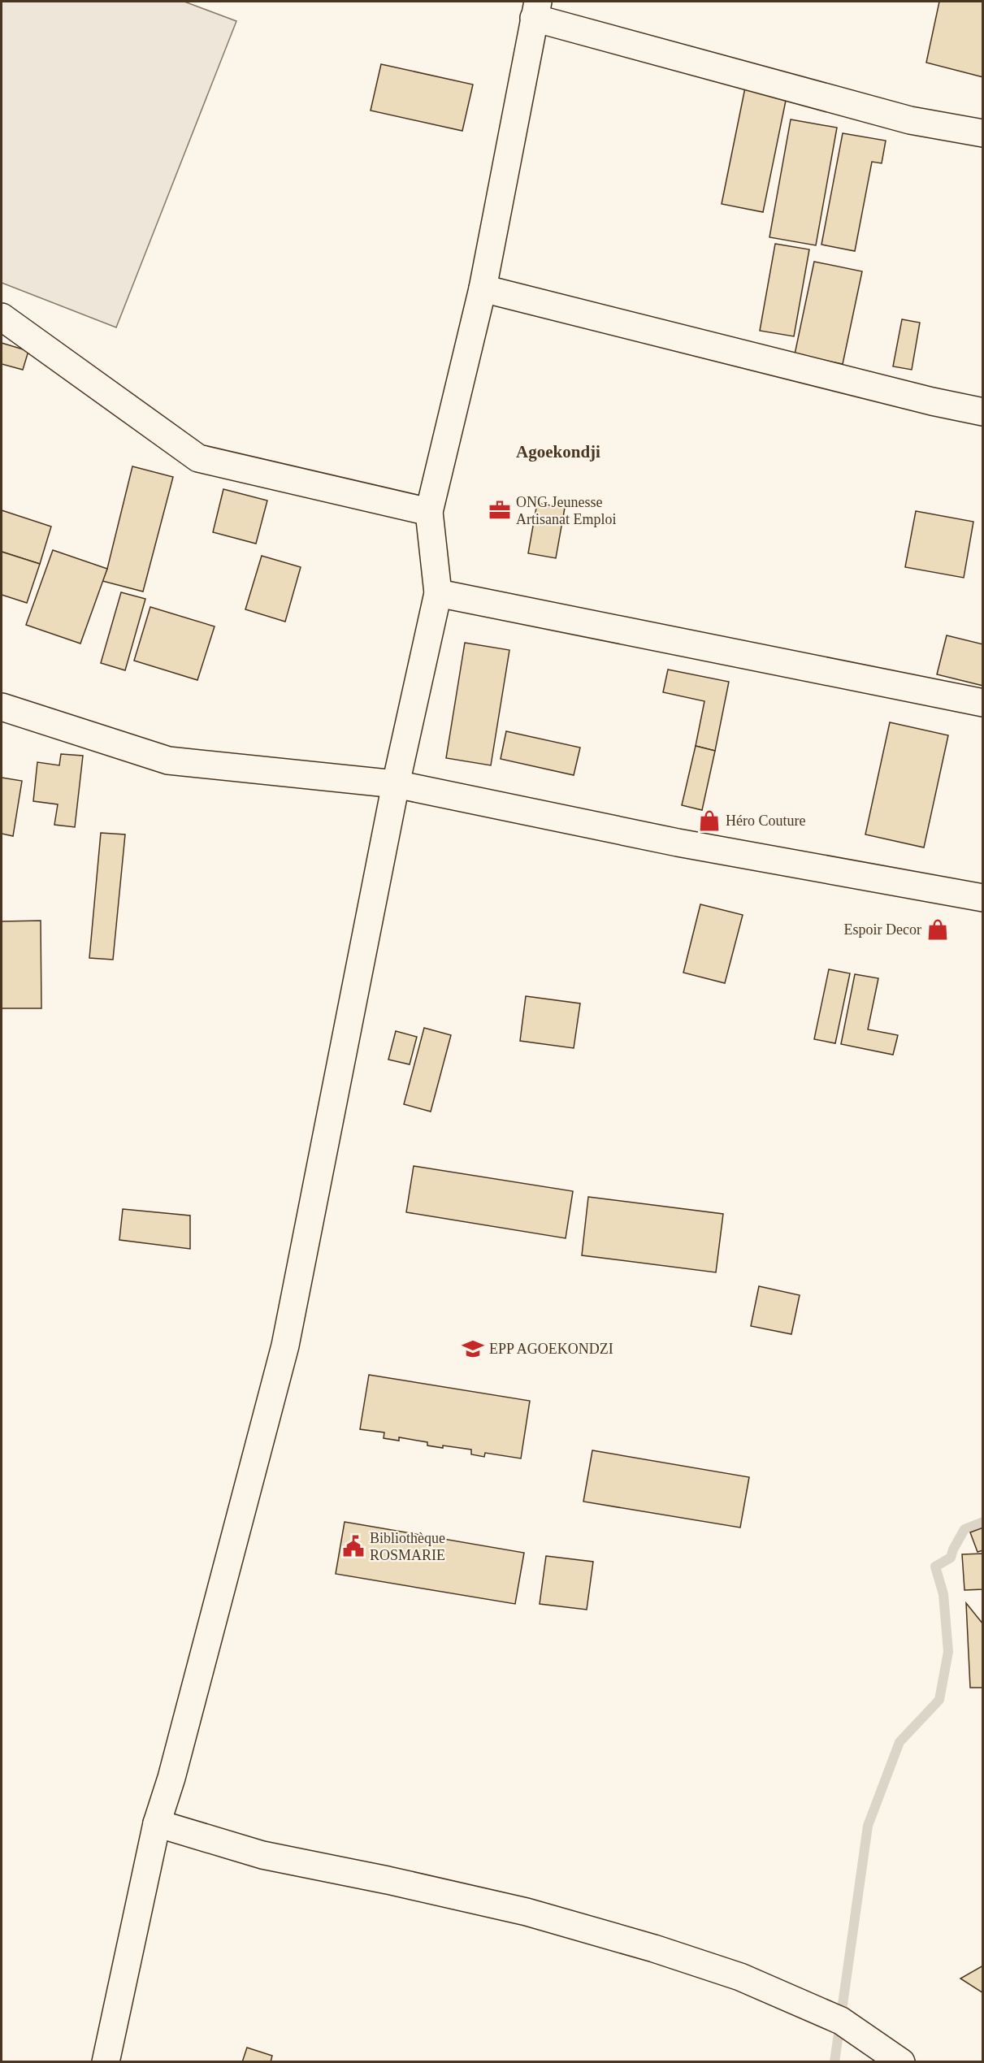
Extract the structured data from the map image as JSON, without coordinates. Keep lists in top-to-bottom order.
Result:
{
  "districts": ["Agoekondji"],
  "places": {
    "office": ["ONG Jeunesse Artisanat Emploi"],
    "shop": ["Héro Couture", "Espoir Decor"],
    "school or university": ["EPP AGOEKONDZI"],
    "public building": ["Bibliothèque ROSMARIE"]
  }
}
